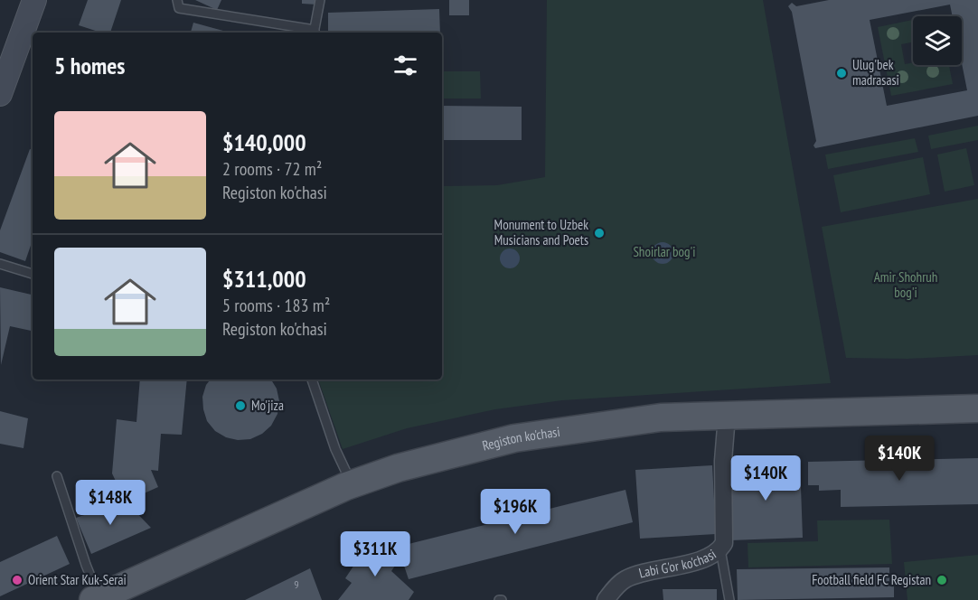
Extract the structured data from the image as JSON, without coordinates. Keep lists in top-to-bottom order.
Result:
{
  "streets": {
    "main road": ["Registon ko'chasi"],
    "street": ["Labi G'or ko'chasi"]
  },
  "crossings": [
    ["Registon ko'chasi", "Labi G'or ko'chasi"]
  ],
  "parks": ["Shoirlar bog'i", "Amir Shohruh bog'i"],
  "places": [
    "Ulug'bek mаdrаsasi",
    "Monument to Uzbek Musicians and Poets",
    "Mo'jiza",
    "Orient Star Kuk-Serai",
    "Football field FC Registan"
  ],
  "house_numbers": ["9"],
  "page": {
    "heading": "5 homes",
    "list": [
      {
        "name": "$140,000",
        "note": "2 rooms · 72 m² · Registon ko'chasi"
      },
      {
        "name": "$311,000",
        "note": "5 rooms · 183 m² · Registon ko'chasi"
      }
    ],
    "price": [
      "$140K",
      "$140K",
      "$148K",
      "$196K",
      "$311K"
    ]
  }
}
